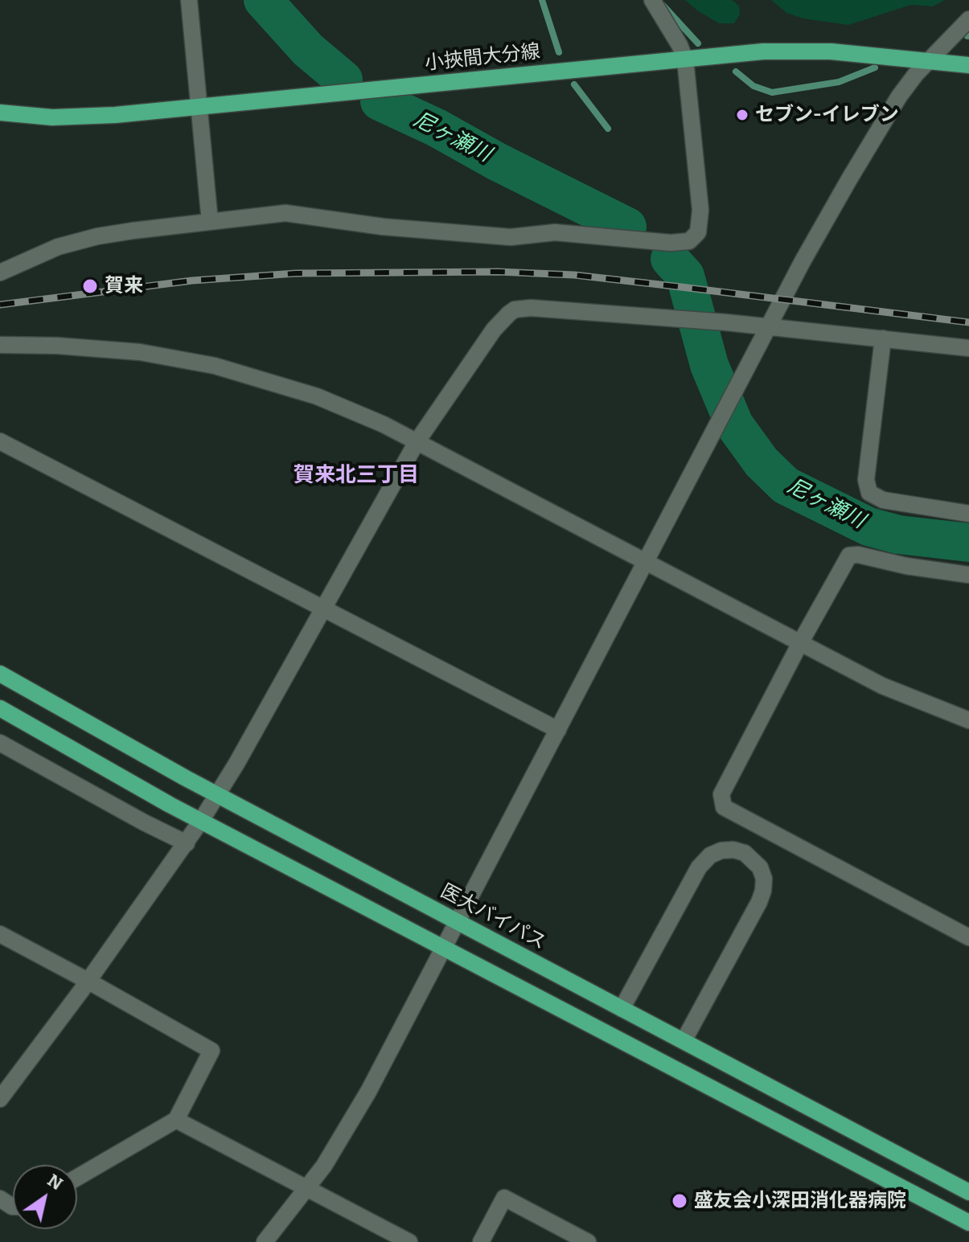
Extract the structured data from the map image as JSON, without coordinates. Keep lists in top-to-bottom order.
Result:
{
  "streets": {
    "main road": ["小挾間大分線", "医大バイパス"]
  },
  "districts": ["賀来北三丁目"],
  "water": ["尼ヶ瀬川"],
  "places": ["セブン-イレブン", "賀来", "盛友会小深田消化器病院"],
  "north": "top right"
}
